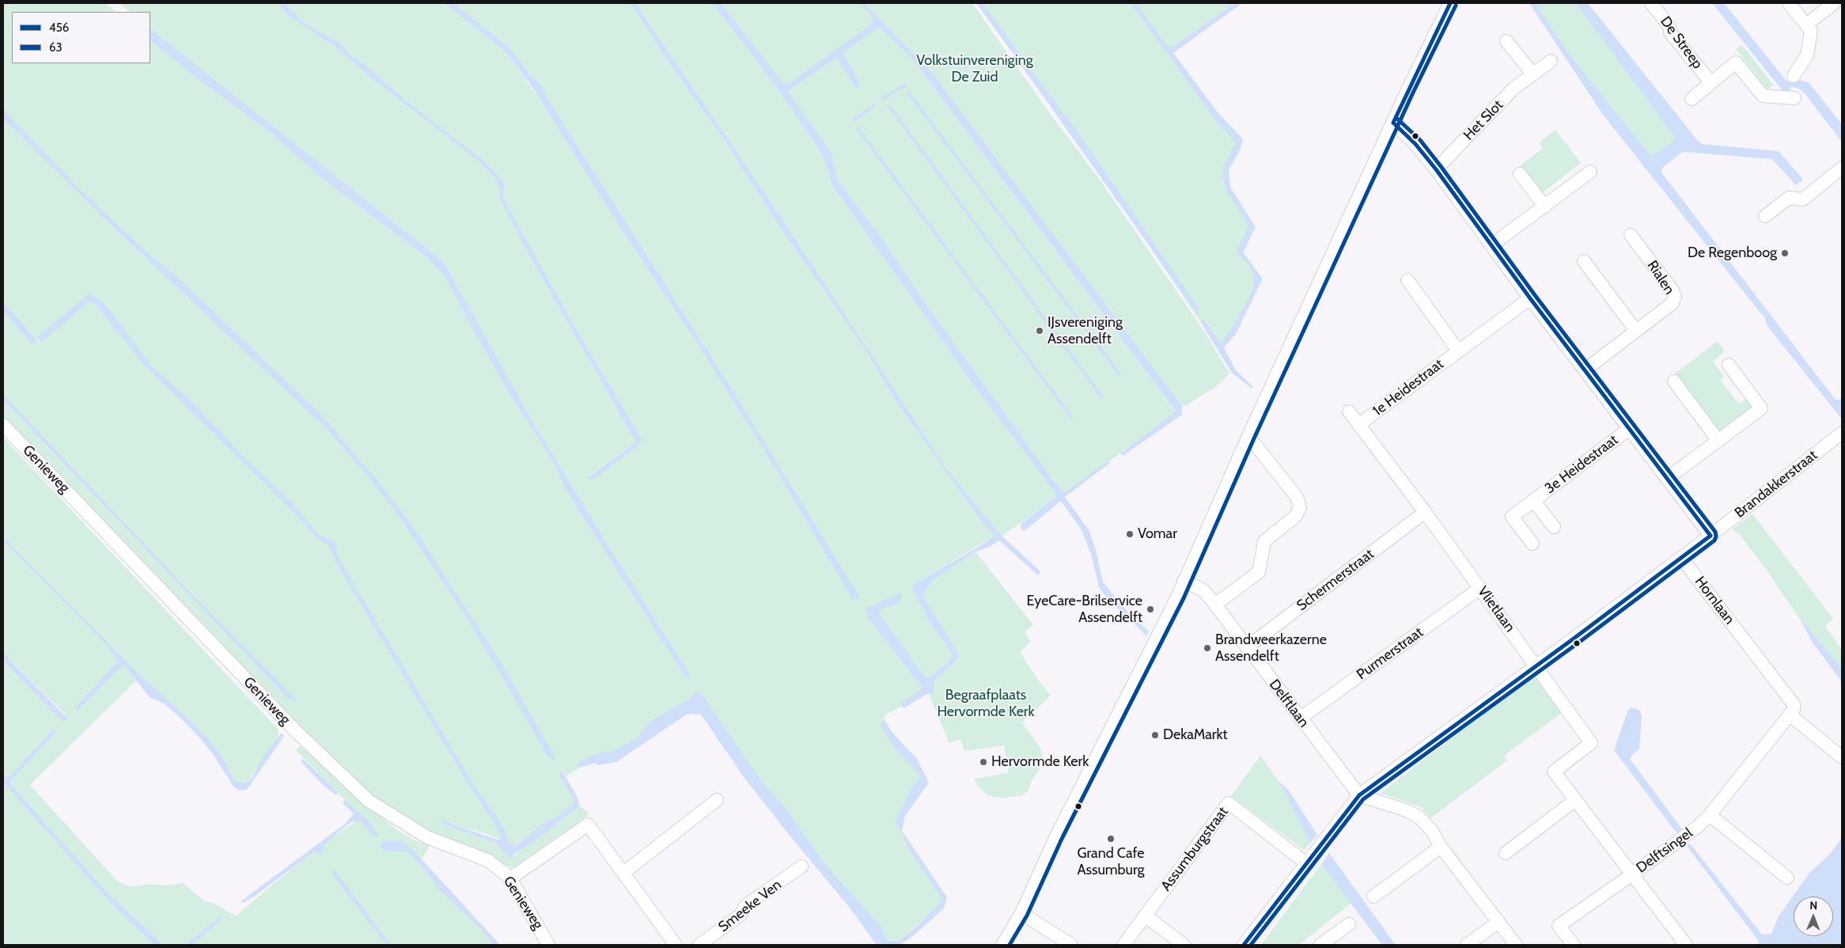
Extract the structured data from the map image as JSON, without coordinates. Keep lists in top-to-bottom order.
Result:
{
  "streets": {
    "street": [
      "De Streep",
      "Het Slot",
      "Rialen",
      "1e Heidestraat",
      "3e Heidestraat",
      "Genieweg",
      "Brandakkerstraat",
      "Schermerstraat",
      "Hornlaan",
      "Vlietlaan",
      "Purmerstraat",
      "Delftlaan",
      "Assumburgstraat",
      "Delftsingel",
      "Smeeke Ven"
    ]
  },
  "crossings": [
    ["1e Heidestraat", "Vlietlaan"],
    ["Schermerstraat", "Vlietlaan"],
    ["Schermerstraat", "Delftlaan"],
    ["Hornlaan", "Delftsingel"],
    ["Vlietlaan", "Purmerstraat"],
    ["Vlietlaan", "Delftsingel"],
    ["Purmerstraat", "Delftlaan"]
  ],
  "parks": ["Volkstuinvereniging De Zuid", "Begraafplaats Hervormde Kerk"],
  "places": [
    "De Regenboog",
    "IJsvereniging Assendelft",
    "Vomar",
    "EyeCare-Brilservice Assendelft",
    "Brandweerkazerne Assendelft",
    "DekaMarkt",
    "Hervormde Kerk",
    "Grand Cafe Assumburg"
  ],
  "lines": ["transit line 456", "transit line 63"],
  "legend": ["456", "63"],
  "north": "top"
}
